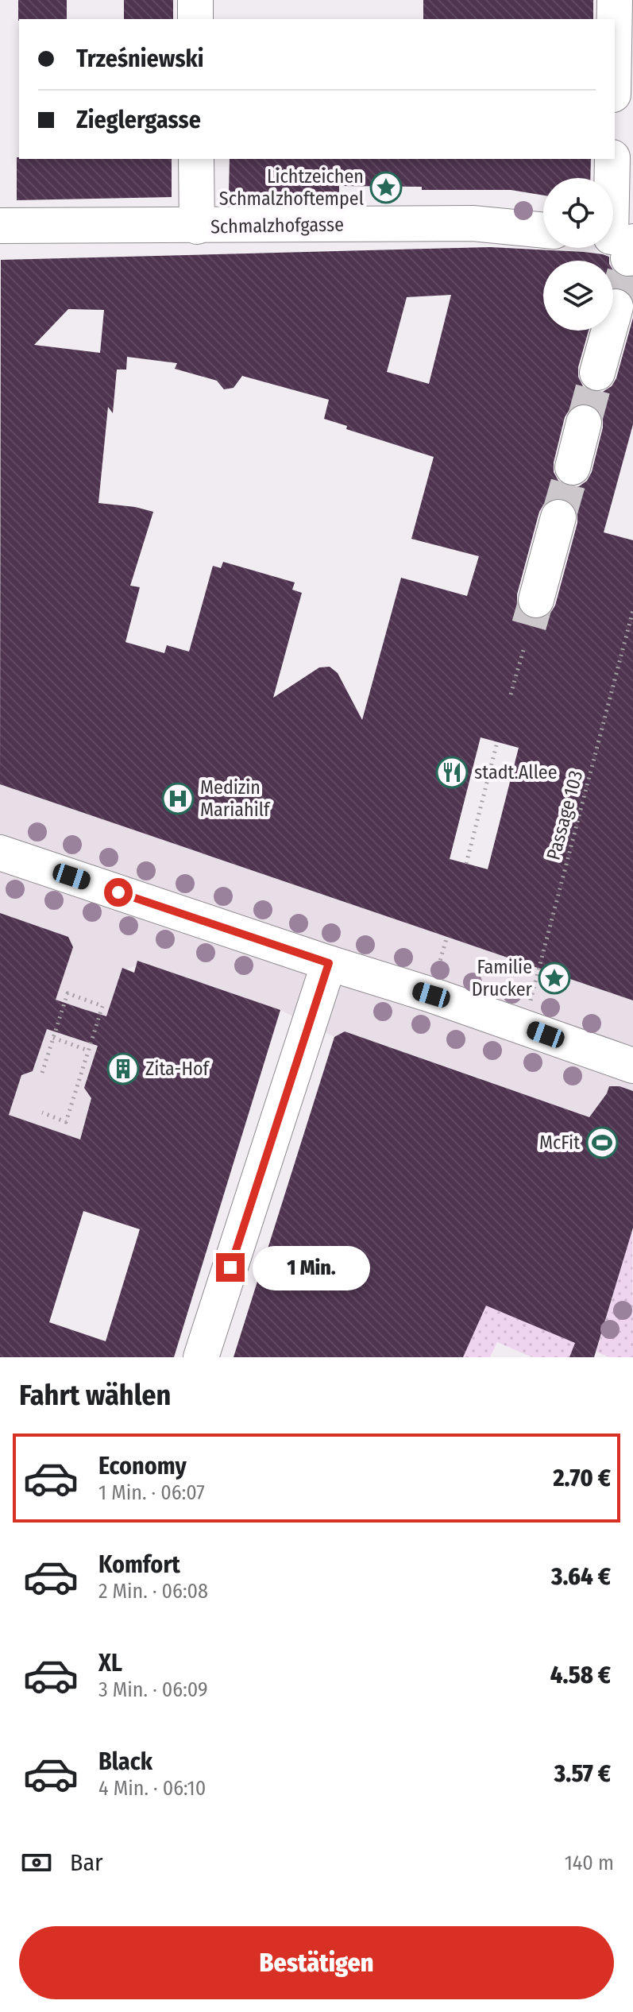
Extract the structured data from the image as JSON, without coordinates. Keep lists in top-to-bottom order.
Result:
{
  "streets": {
    "street": ["Schmalzhofgasse"],
    "path": ["Passage 103"]
  },
  "places": {
    "place": ["Lichtzeichen Schmalzhoftempel", "Familie Drucker"],
    "restaurant": ["stadt.Allee"],
    "hospital": ["Medizin Mariahilf"],
    "building": ["Zita-Hof"],
    "sports": ["McFit"]
  },
  "page": {
    "banner": ["Trześniewski", "Zieglergasse"],
    "bubble": "1 Min.",
    "heading": "Fahrt wählen",
    "list": [
      {
        "name": "Economy",
        "note": "1 Min. · 06:07",
        "value": "2.70 €"
      },
      {
        "name": "Komfort",
        "note": "2 Min. · 06:08",
        "value": "3.64 €"
      },
      {
        "name": "XL",
        "note": "3 Min. · 06:09",
        "value": "4.58 €"
      },
      {
        "name": "Black",
        "note": "4 Min. · 06:10",
        "value": "3.57 €"
      }
    ],
    "pay": ["Bar", "140 m"],
    "buttons": "Bestätigen"
  }
}
